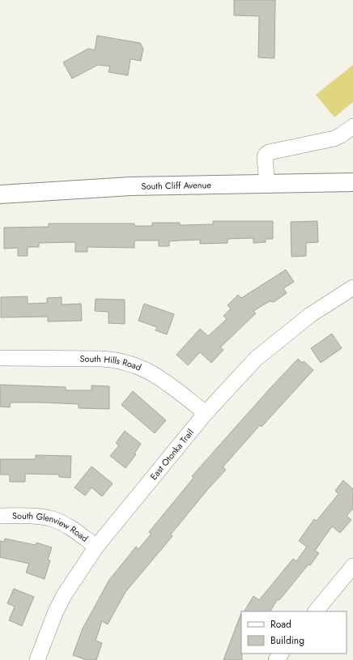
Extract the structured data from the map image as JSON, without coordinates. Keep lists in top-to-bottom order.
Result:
{
  "streets": {
    "main road": ["South Cliff Avenue"],
    "street": ["South Hills Road", "East Otonka Trail", "South Glenview Road"]
  },
  "crossings": [
    ["South Hills Road", "East Otonka Trail"],
    ["East Otonka Trail", "South Glenview Road"]
  ],
  "legend": ["Road", "Building"]
}
